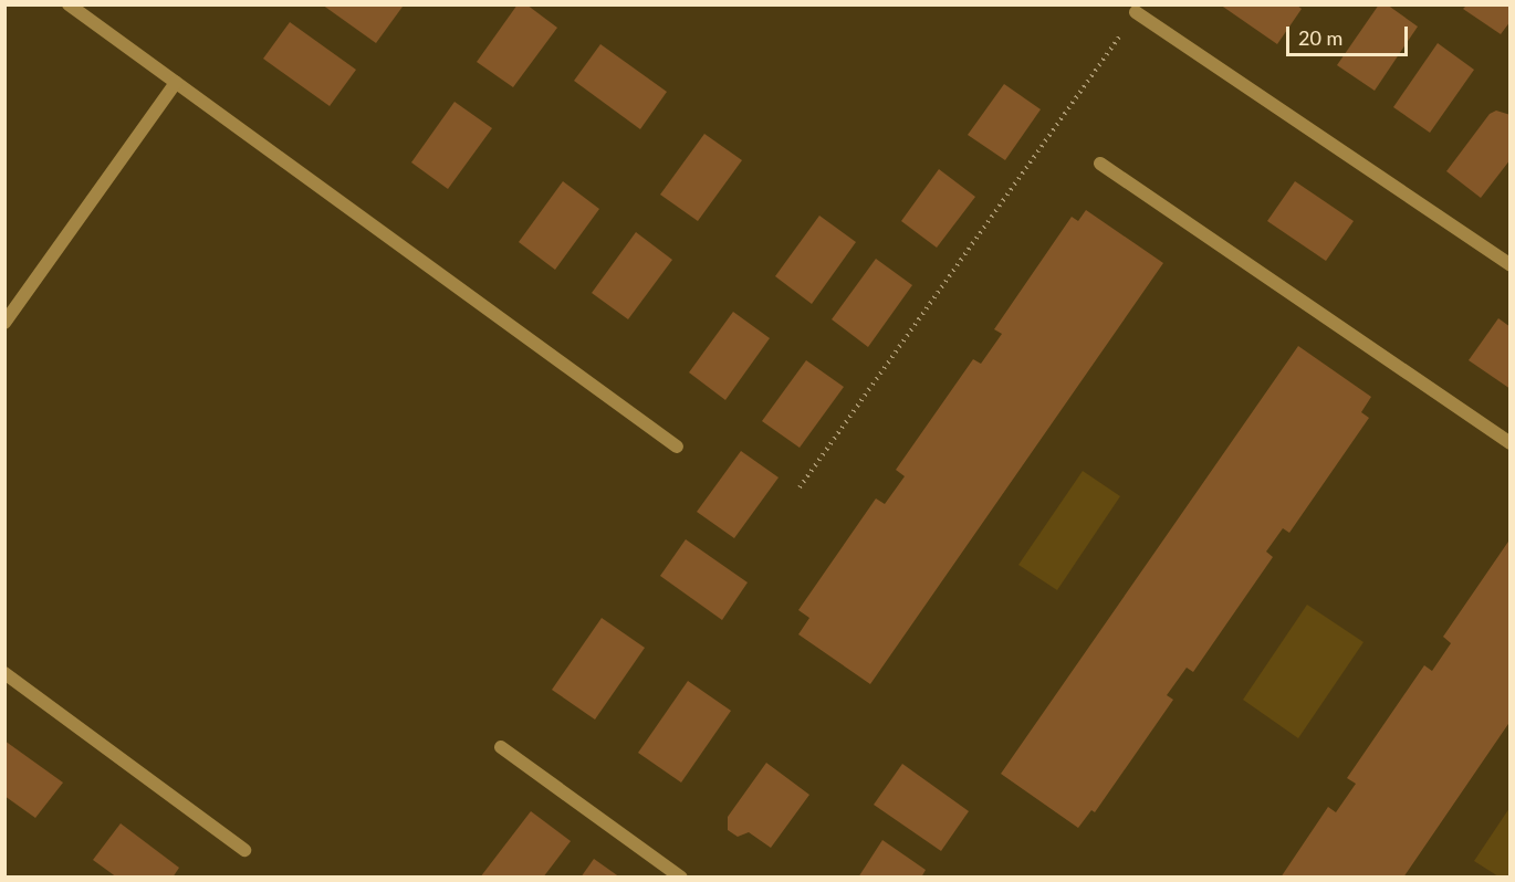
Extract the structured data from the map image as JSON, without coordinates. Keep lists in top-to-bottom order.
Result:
{
  "scale_bar": "20 m"
}
